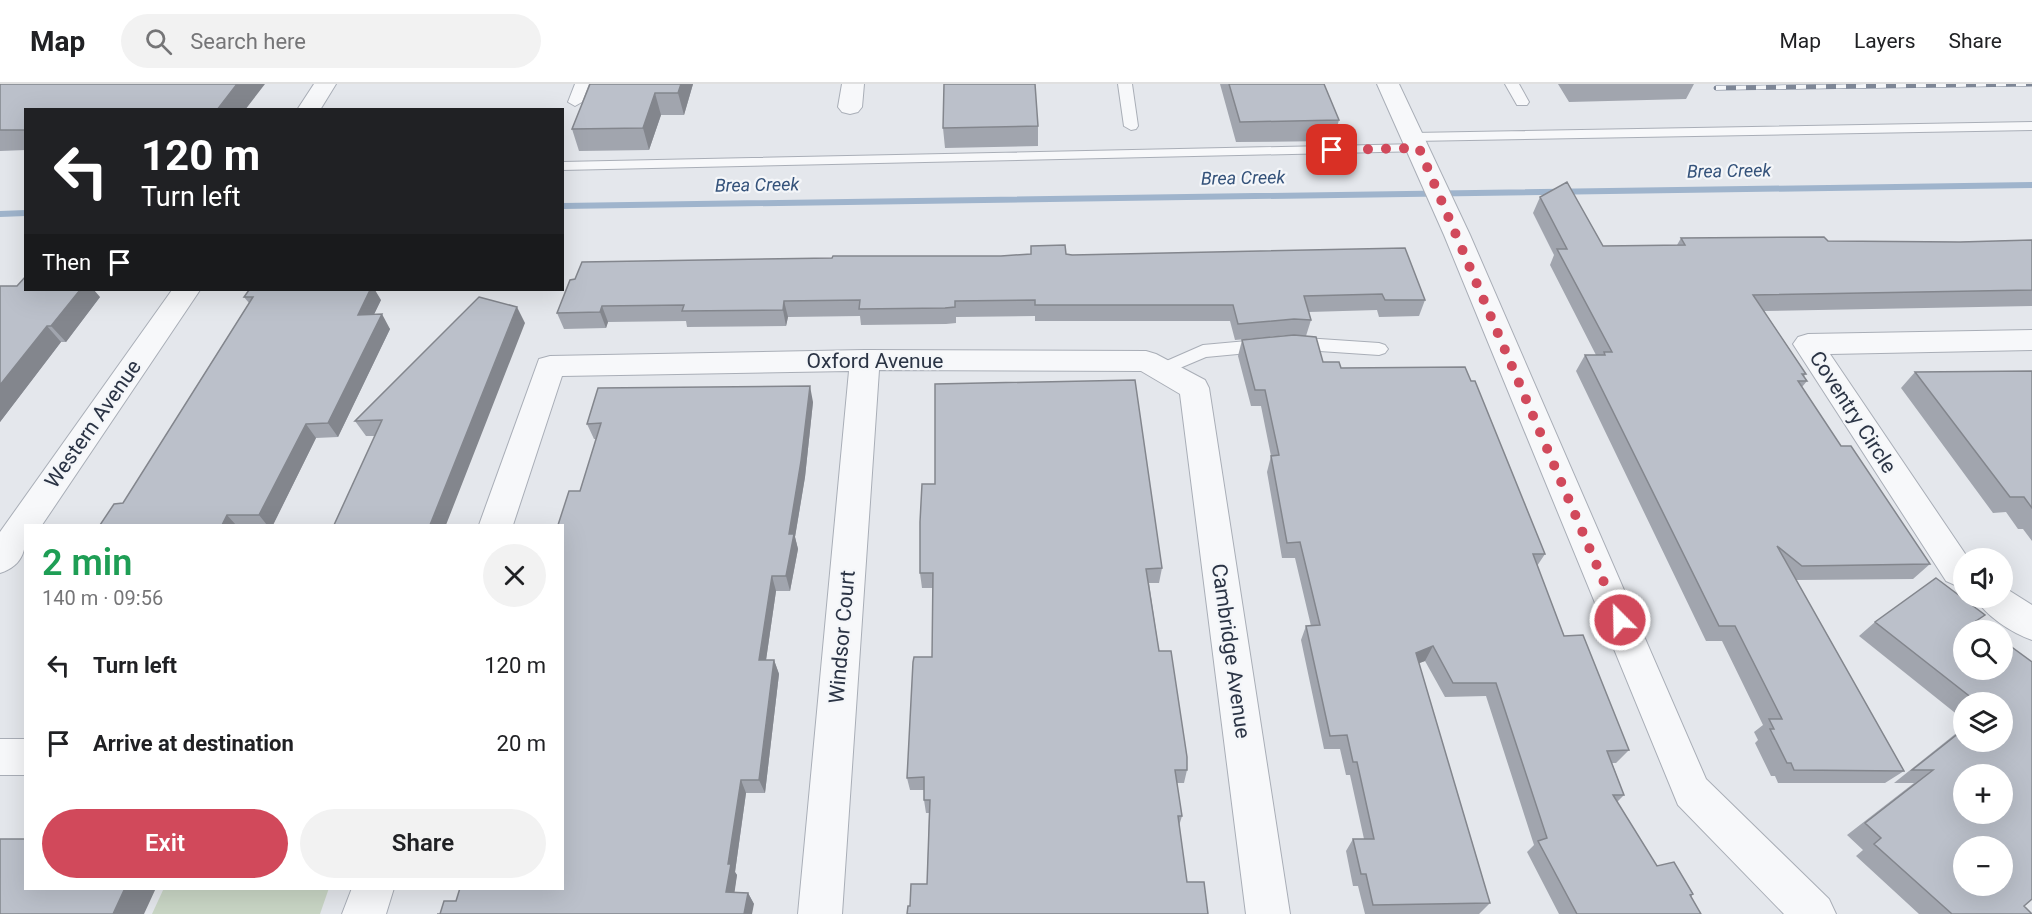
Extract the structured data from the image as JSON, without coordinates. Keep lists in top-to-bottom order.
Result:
{
  "streets": {
    "street": [
      "Oxford Avenue",
      "Coventry Circle",
      "Western Avenue",
      "Windsor Court",
      "Cambridge Avenue"
    ]
  },
  "crossings": [
    ["Oxford Avenue", "Windsor Court"],
    ["Oxford Avenue", "Cambridge Avenue"]
  ],
  "water": ["Brea Creek"],
  "page": {
    "header": "Map",
    "search": "Search here",
    "nav": ["Map", "Layers", "Share"],
    "turn": ["120 m", "Turn left"],
    "then": "Then",
    "heading": ["2 min", "140 m · 09:56"],
    "map_buttons": ["+", "−"],
    "list": [
      {
        "name": "Turn left",
        "value": "120 m"
      },
      {
        "name": "Arrive at destination",
        "value": "20 m"
      }
    ],
    "buttons": ["Exit", "Share"]
  }
}
